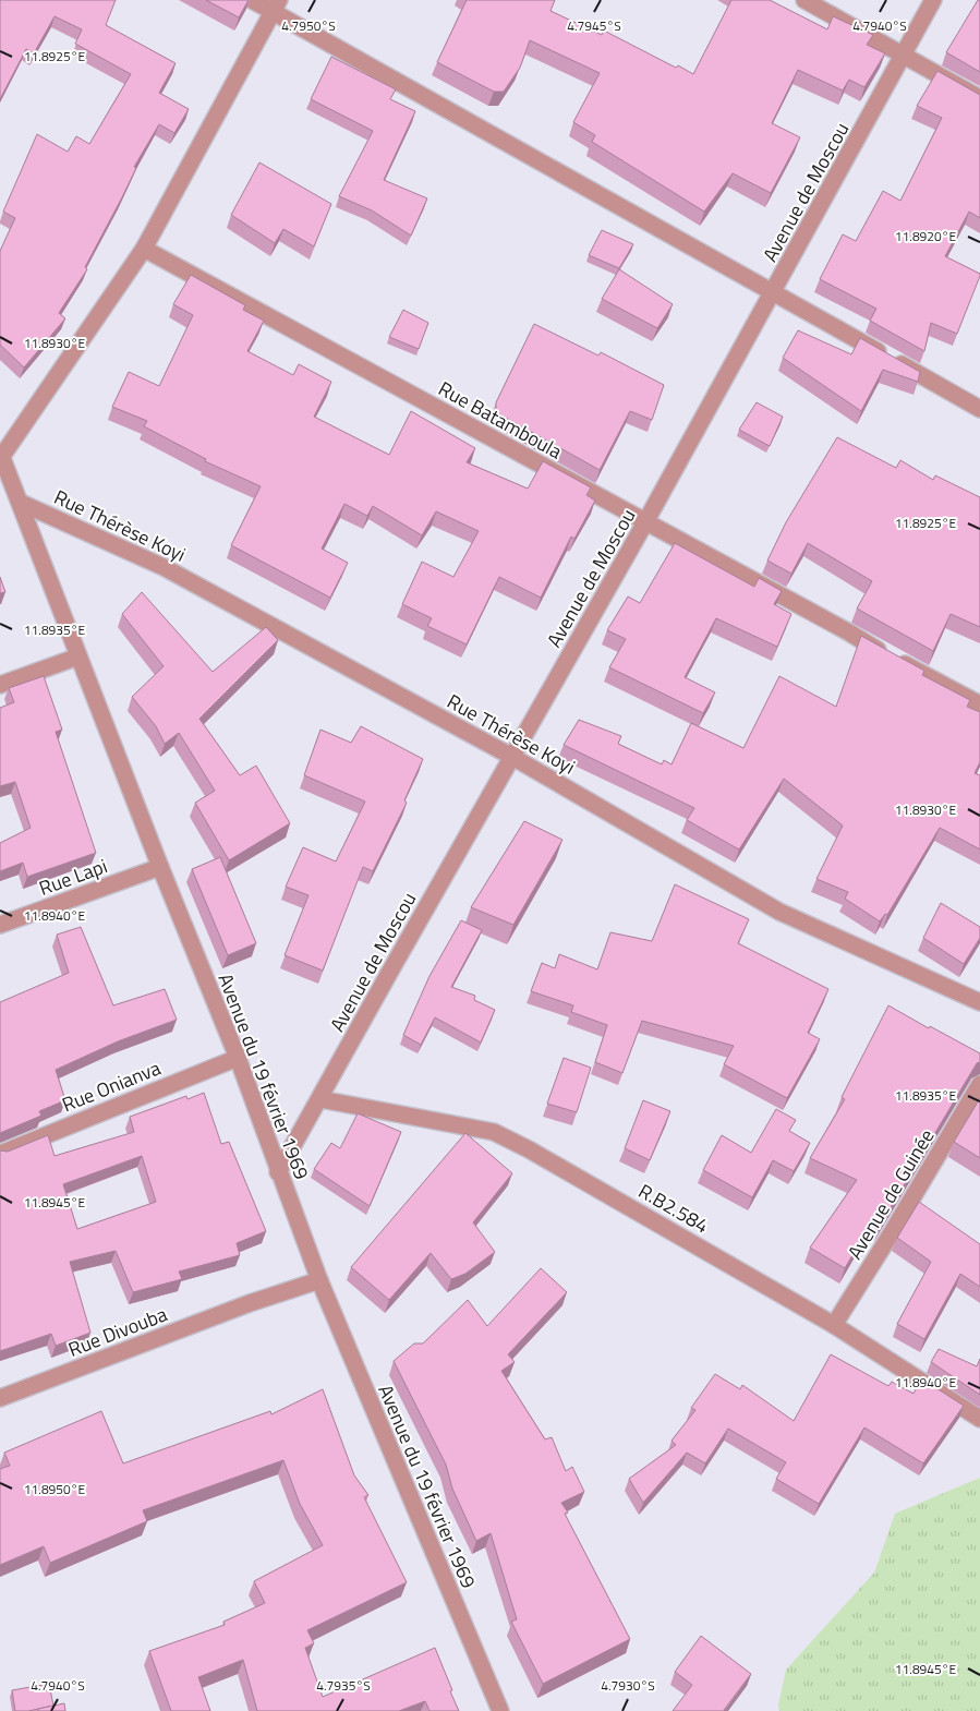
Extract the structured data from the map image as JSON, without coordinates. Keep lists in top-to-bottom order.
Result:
{
  "streets": {
    "street": [
      "Avenue de Moscou",
      "Rue Batamboula",
      "Rue Thérèse Koyi",
      "Rue Lapi",
      "Avenue du 19 février 1969",
      "Rue Onianva",
      "Avenue de Guinée",
      "R.B2.584",
      "Rue Divouba"
    ]
  },
  "crossings": [
    ["Avenue de Moscou", "Rue Batamboula"],
    ["Avenue de Moscou", "Rue Thérèse Koyi"],
    ["Avenue de Moscou", "Avenue du 19 février 1969"],
    ["Avenue de Moscou", "R.B2.584"],
    ["Rue Thérèse Koyi", "Avenue du 19 février 1969"],
    ["Rue Lapi", "Avenue du 19 février 1969"],
    ["Avenue du 19 février 1969", "Rue Onianva"],
    ["Avenue du 19 février 1969", "Rue Divouba"],
    ["Avenue de Guinée", "R.B2.584"]
  ],
  "coordinates": [
    "4.7945°S",
    "4.7950°S",
    "4.7940°S",
    "11.8925°E",
    "11.8920°E",
    "11.8930°E",
    "11.8935°E",
    "11.8940°E",
    "11.8945°E",
    "11.8950°E",
    "4.7935°S",
    "4.7930°S"
  ]
}
